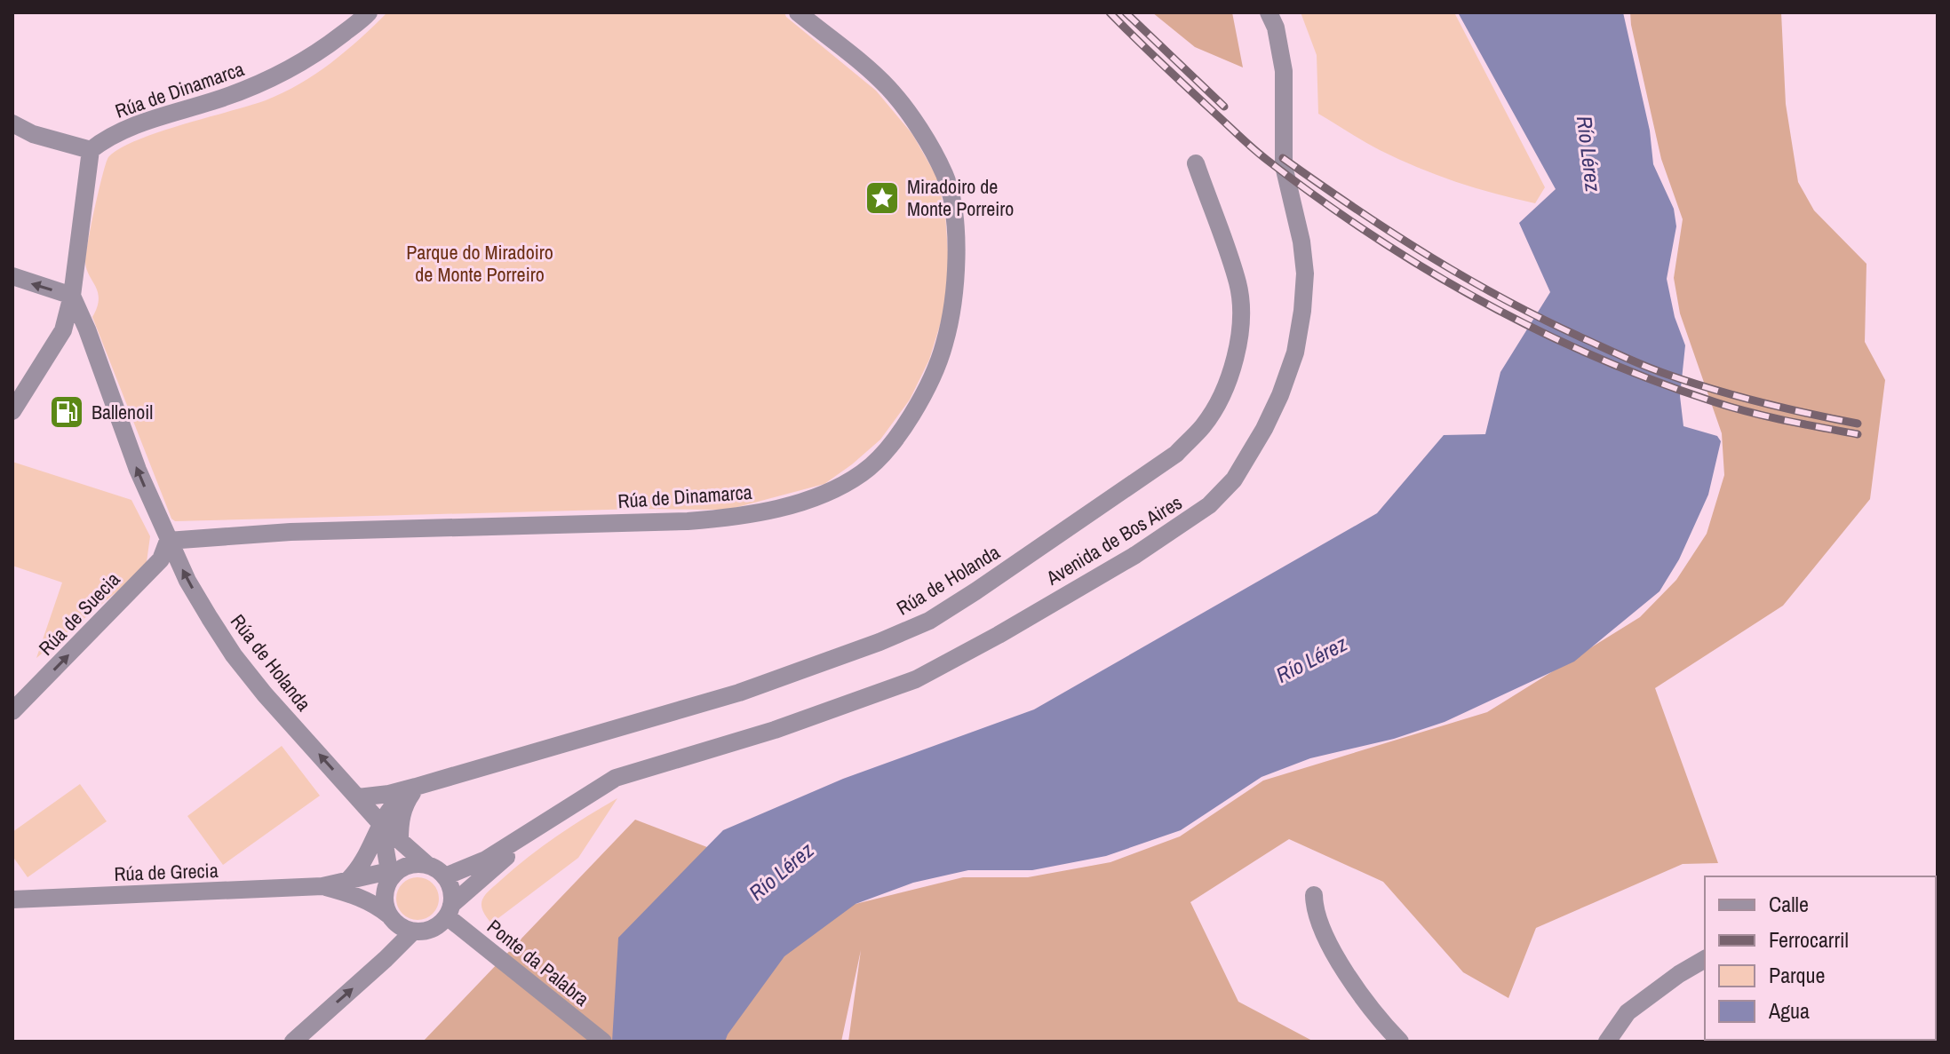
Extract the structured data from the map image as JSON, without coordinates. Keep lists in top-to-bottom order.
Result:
{
  "streets": {
    "street": [
      "Rúa de Dinamarca",
      "Avenida de Bos Aires",
      "Rúa de Holanda",
      "Rúa de Suecia",
      "Rúa de Grecia",
      "Ponte da Palabra"
    ]
  },
  "crossings": [
    ["Rúa de Dinamarca", "Rúa de Holanda"],
    ["Rúa de Dinamarca", "Rúa de Suecia"],
    ["Avenida de Bos Aires", "Rúa de Holanda"],
    ["Avenida de Bos Aires", "Rúa de Grecia"],
    ["Avenida de Bos Aires", "Ponte da Palabra"],
    ["Rúa de Holanda", "Rúa de Suecia"],
    ["Rúa de Holanda", "Rúa de Grecia"],
    ["Rúa de Holanda", "Ponte da Palabra"],
    ["Rúa de Grecia", "Ponte da Palabra"]
  ],
  "one_way": ["Rúa de Suecia"],
  "water": ["Río Lérez"],
  "parks": ["Parque do Miradoiro de Monte Porreiro"],
  "places": {
    "place": ["Miradoiro de Monte Porreiro"],
    "fuel station": ["Ballenoil"]
  },
  "legend": [
    "Calle",
    "Ferrocarril",
    "Parque",
    "Agua"
  ]
}
